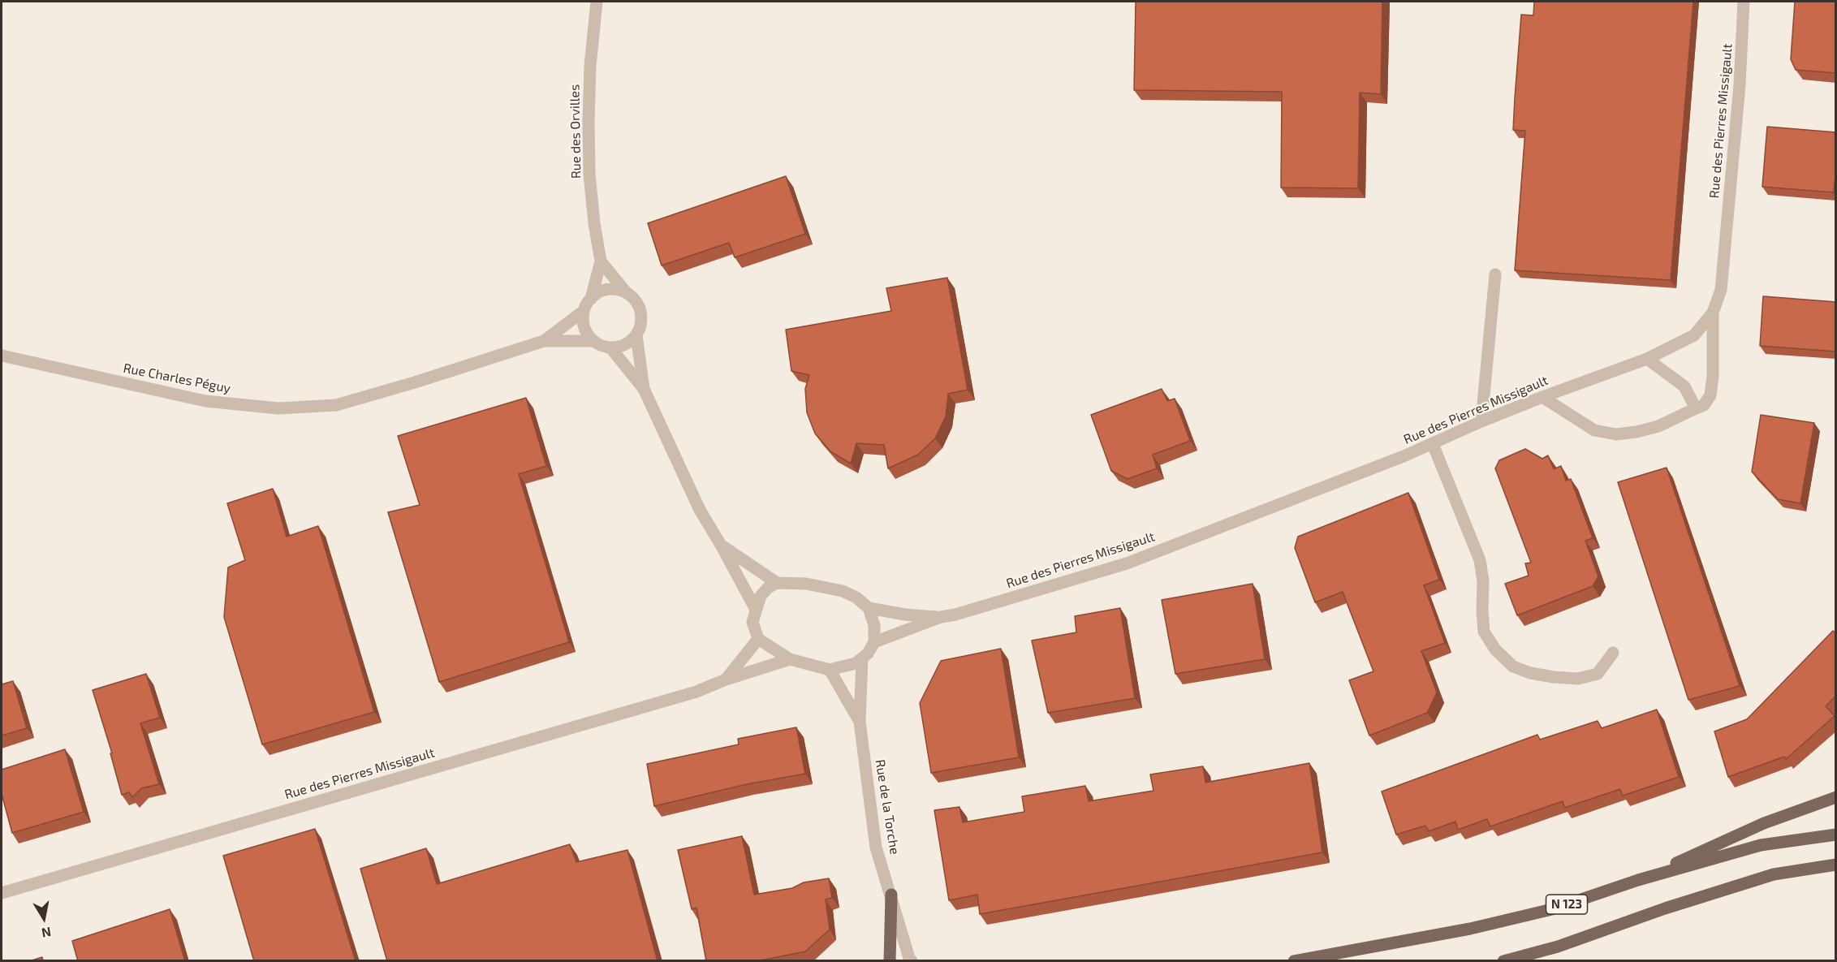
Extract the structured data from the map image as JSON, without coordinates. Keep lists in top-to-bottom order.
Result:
{
  "streets": {
    "main road": ["N 123"],
    "street": [
      "Rue des Pierres Missigault",
      "Rue des Orvilles",
      "Rue Charles Péguy",
      "Rue de la Torche"
    ]
  },
  "crossings": [
    ["Rue des Orvilles", "Rue Charles Péguy"]
  ],
  "north": "bottom"
}
